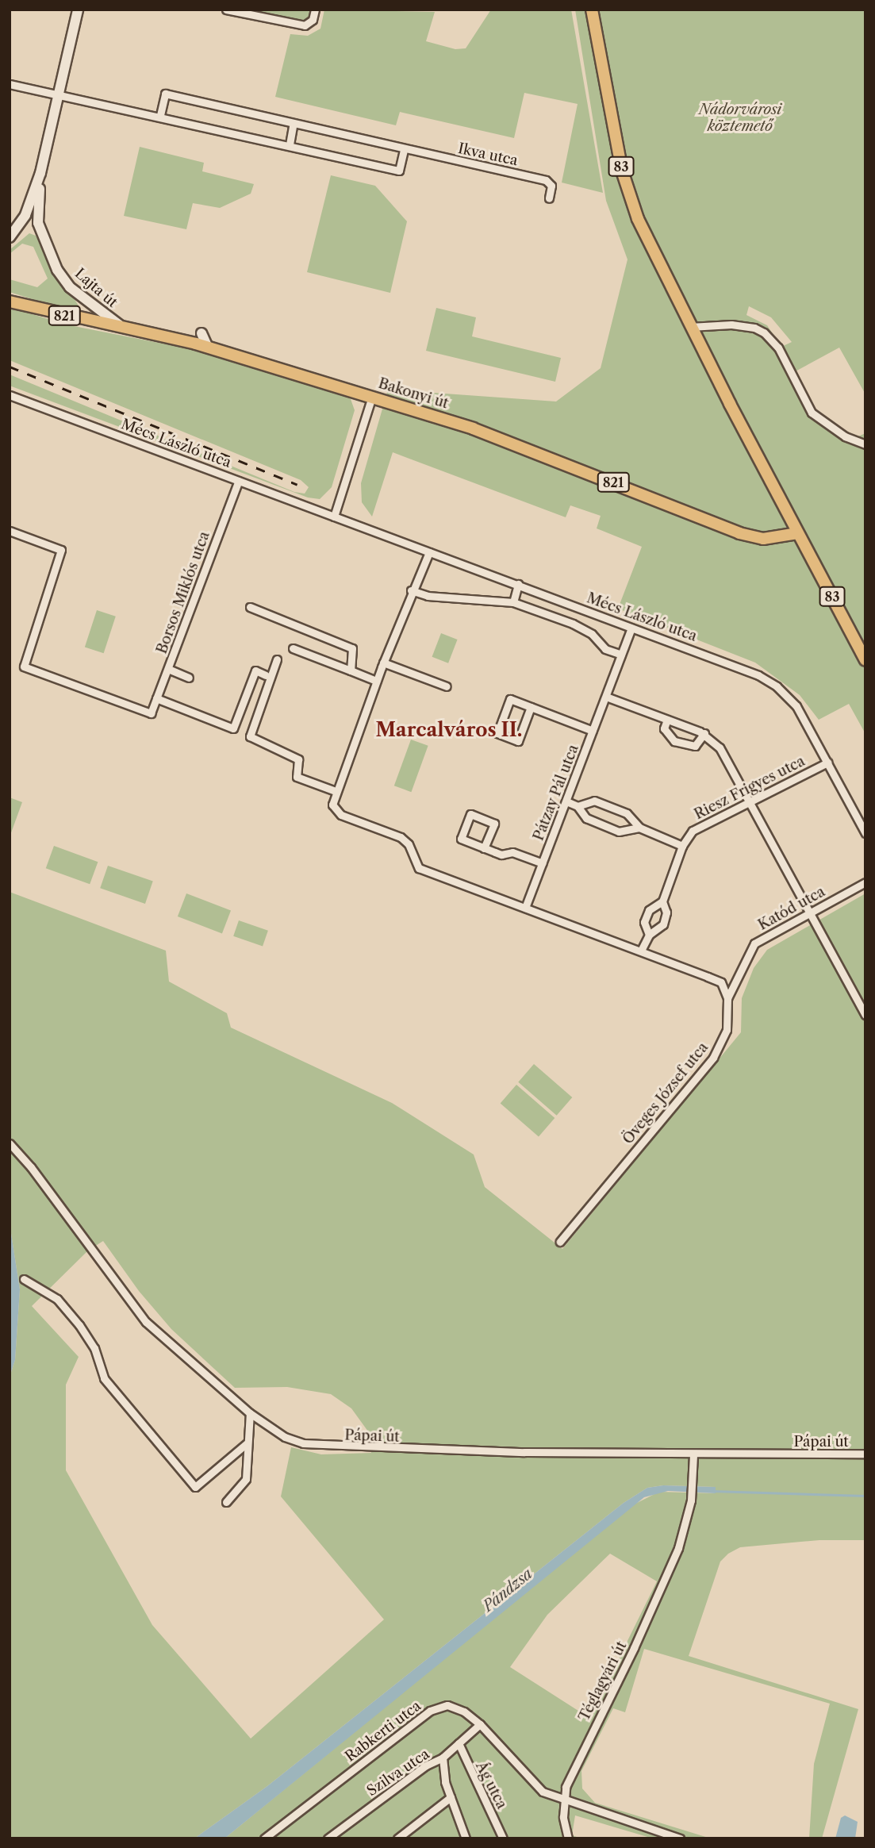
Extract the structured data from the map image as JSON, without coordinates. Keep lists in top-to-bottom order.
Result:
{
  "streets": {
    "main road": ["83", "821", "Bakonyi út"],
    "street": [
      "Ikva utca",
      "Lajta út",
      "Mécs László utca",
      "Borsos Miklós utca",
      "Riesz Frigyes utca",
      "Pátzay Pál utca",
      "Katód utca",
      "Öveges József utca",
      "Pápai út",
      "Téglagyári út",
      "Rabkerti utca",
      "Szilva utca",
      "Ág utca"
    ]
  },
  "crossings": [
    ["83", "Bakonyi út"],
    ["Lajta út", "Bakonyi út"],
    ["Mécs László utca", "Borsos Miklós utca"],
    ["Mécs László utca", "Riesz Frigyes utca"],
    ["Mécs László utca", "Pátzay Pál utca"],
    ["Katód utca", "Öveges József utca"],
    ["Pápai út", "Téglagyári út"],
    ["Téglagyári út", "Rabkerti utca"],
    ["Rabkerti utca", "Szilva utca"],
    ["Szilva utca", "Ág utca"]
  ],
  "districts": ["Marcalváros II."],
  "water": ["Pándzsa"],
  "parks": ["Nádorvárosi köztemető"]
}
